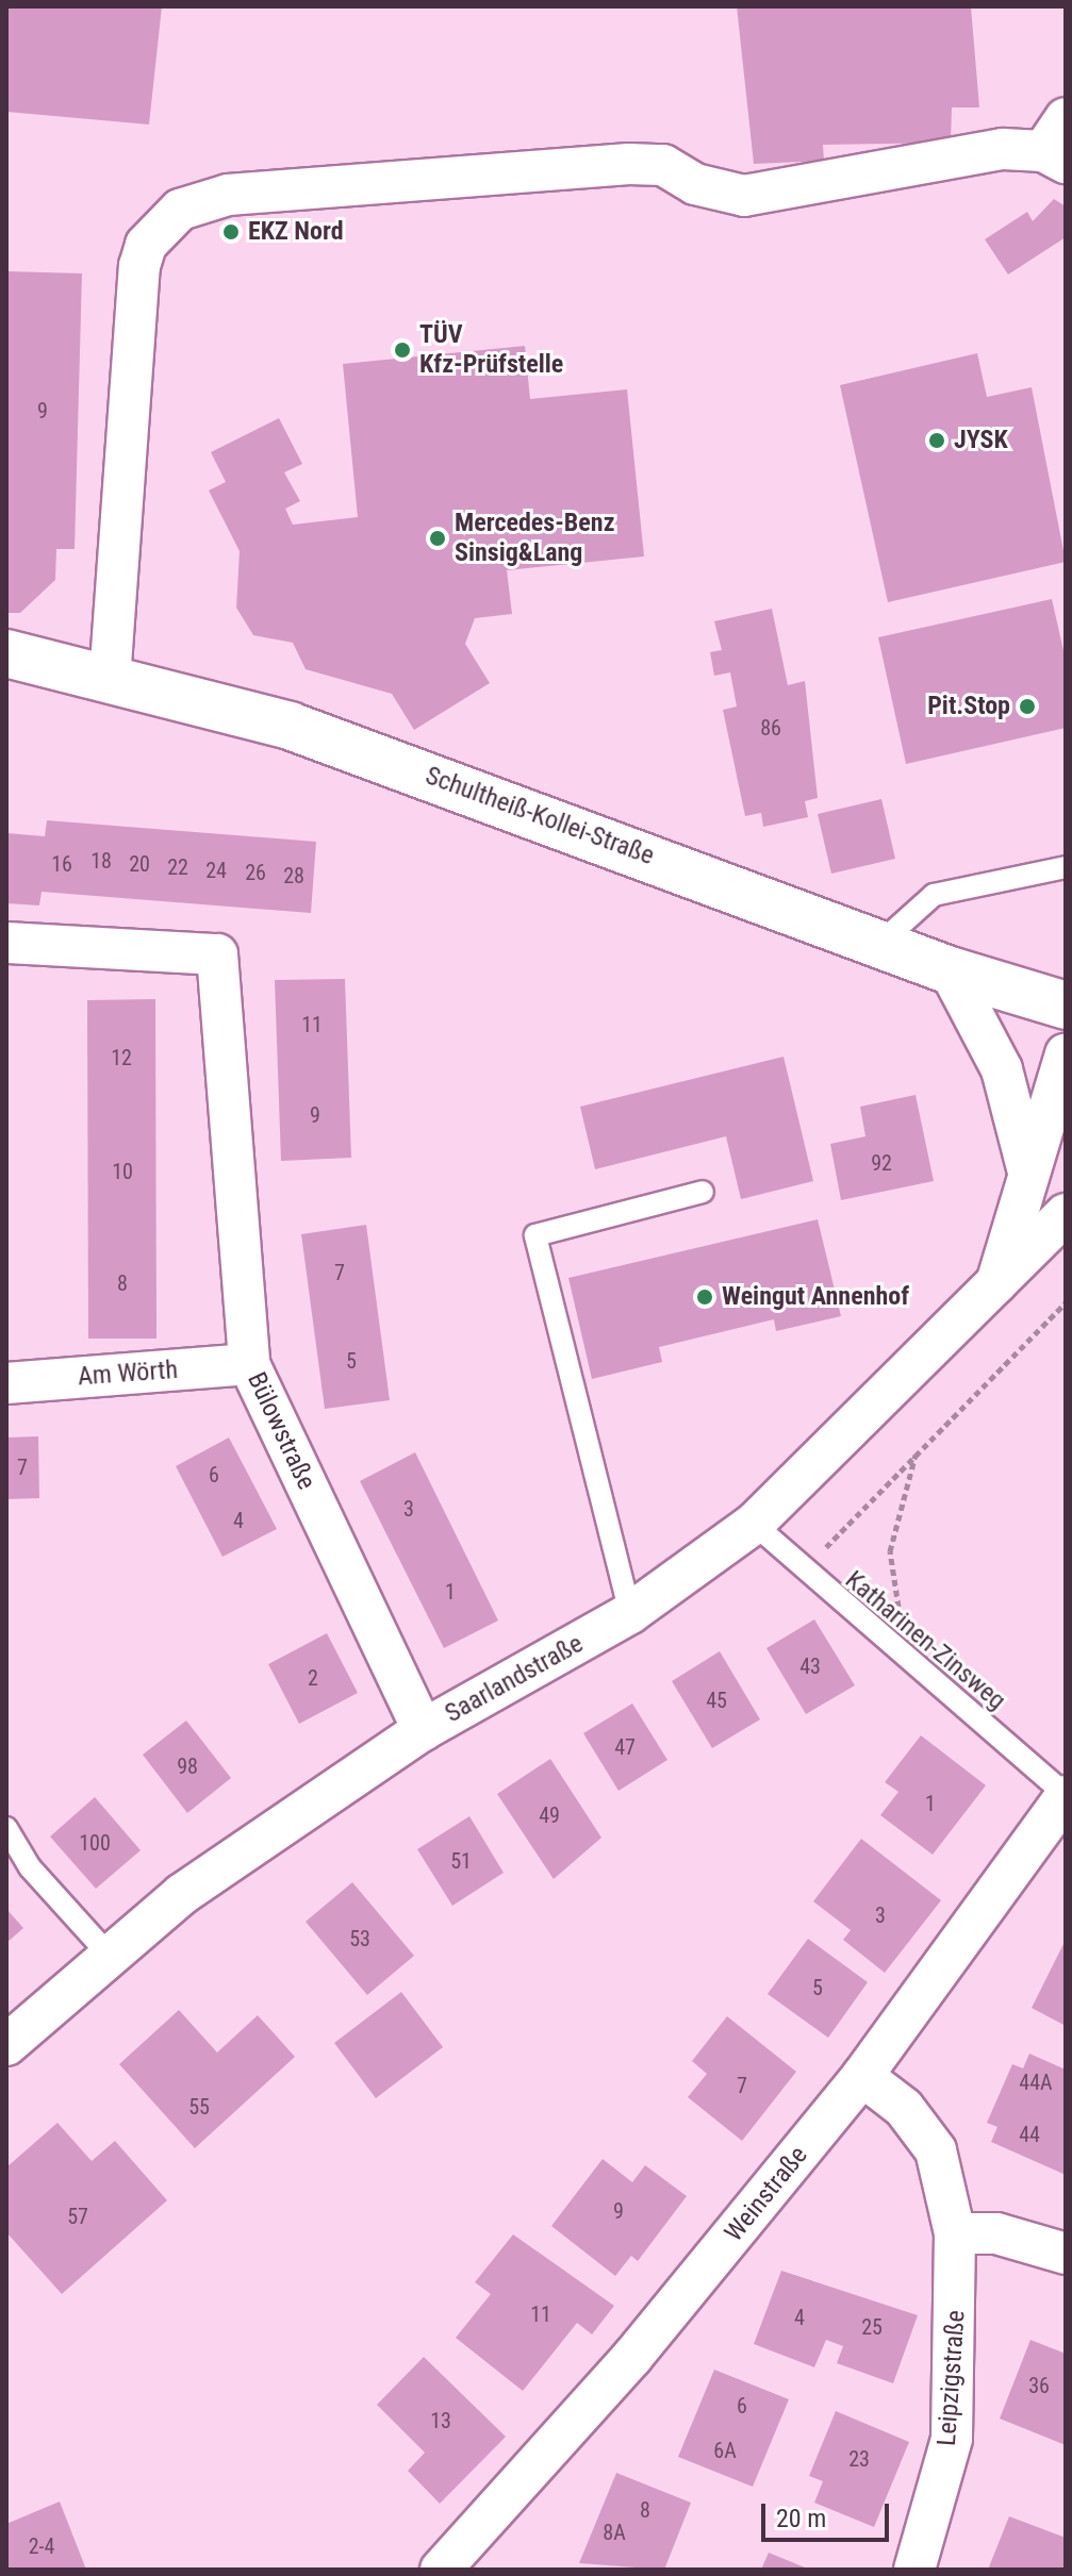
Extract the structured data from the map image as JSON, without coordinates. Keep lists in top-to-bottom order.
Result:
{
  "streets": {
    "main road": ["Schultheiß-Kollei-Straße"],
    "street": [
      "Am Wörth",
      "Bülowstraße",
      "Saarlandstraße",
      "Weinstraße",
      "Leipzigstraße"
    ],
    "lane": ["Katharinen-Zinsweg"]
  },
  "crossings": [
    ["Schultheiß-Kollei-Straße", "Saarlandstraße"],
    ["Am Wörth", "Bülowstraße"],
    ["Bülowstraße", "Saarlandstraße"],
    ["Katharinen-Zinsweg", "Saarlandstraße"],
    ["Katharinen-Zinsweg", "Weinstraße"],
    ["Weinstraße", "Leipzigstraße"]
  ],
  "places": [
    "EKZ Nord",
    "TÜV Kfz-Prüfstelle",
    "JYSK",
    "Mercedes-Benz Sinsig&Lang",
    "Pit.Stop",
    "Weingut Annenhof"
  ],
  "house_numbers": [
    "9",
    "86",
    "18",
    "16",
    "20",
    "22",
    "24",
    "26",
    "28",
    "11",
    "12",
    "9",
    "92",
    "10",
    "7",
    "8",
    "5",
    "7",
    "6",
    "3",
    "4",
    "1",
    "43",
    "2",
    "45",
    "47",
    "98",
    "1",
    "49",
    "100",
    "51",
    "3",
    "53",
    "5",
    "44A",
    "7",
    "55",
    "44",
    "9",
    "57",
    "11",
    "4",
    "25",
    "36",
    "6",
    "13",
    "6A",
    "23",
    "8",
    "8A",
    "2-4"
  ],
  "scale_bar": "20 m"
}
